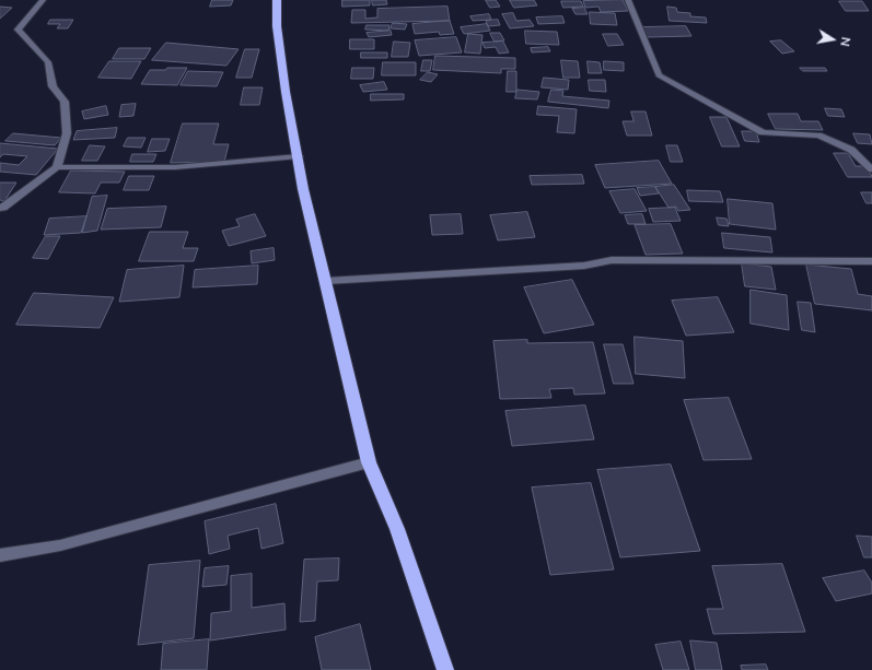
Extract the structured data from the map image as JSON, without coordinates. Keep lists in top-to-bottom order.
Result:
{
  "north": "right"
}
